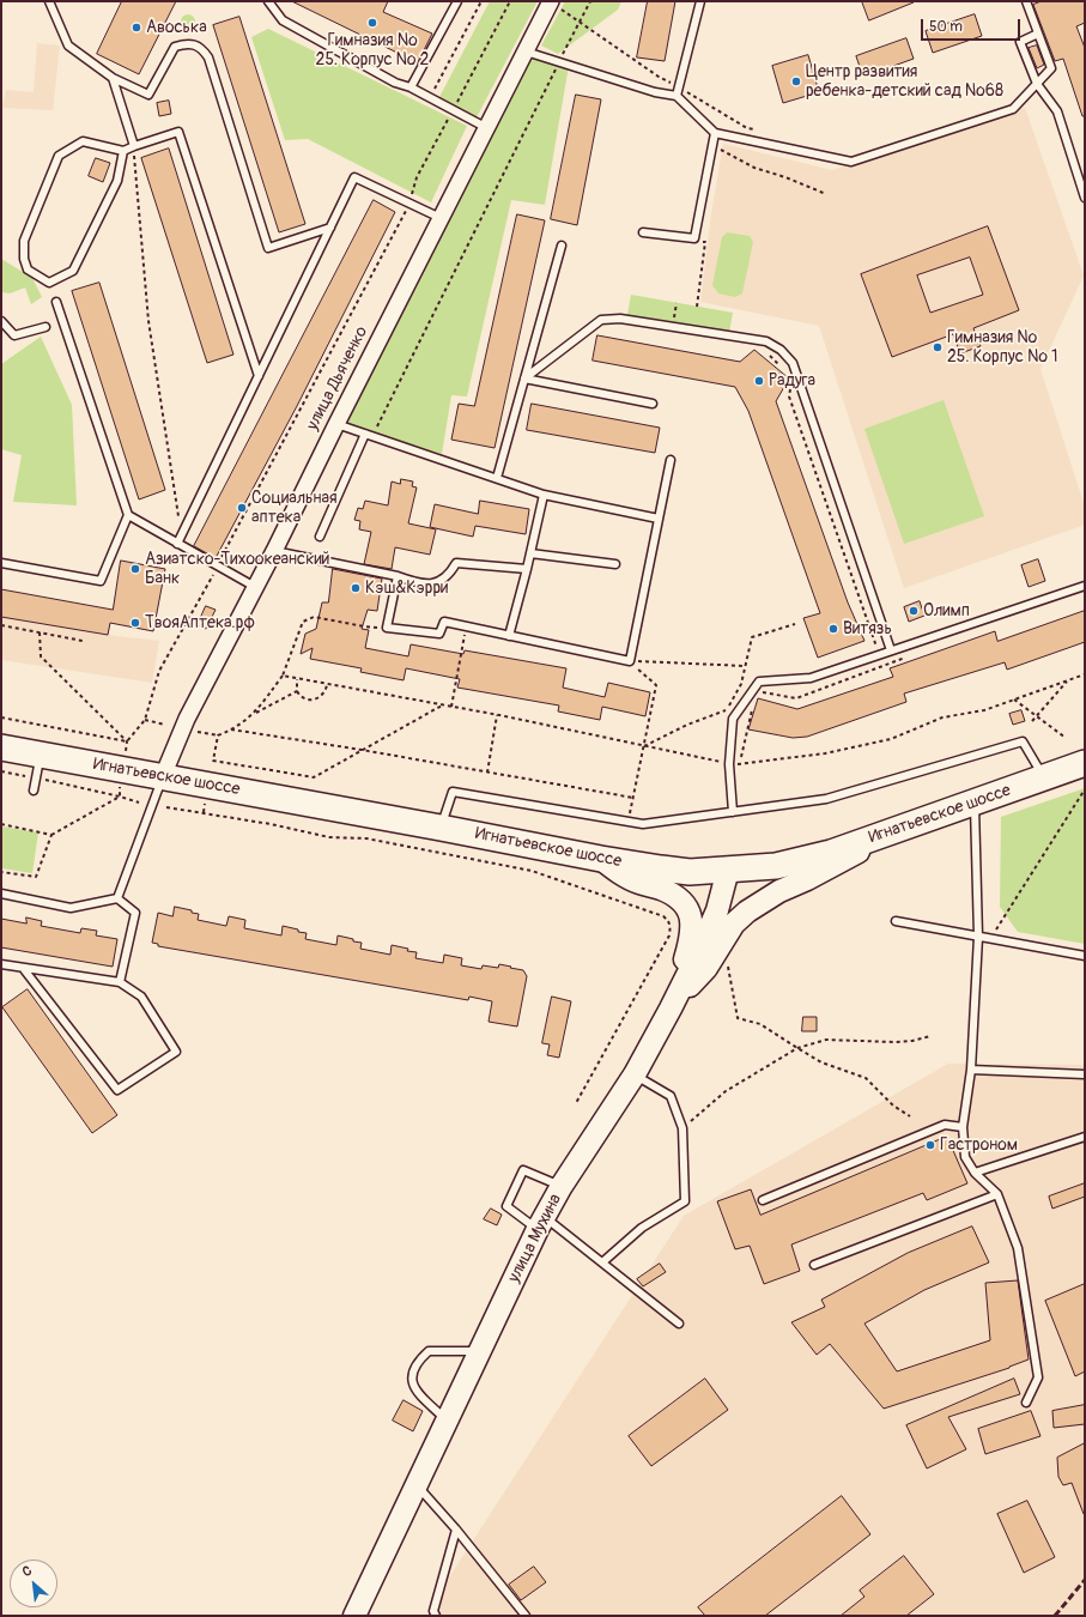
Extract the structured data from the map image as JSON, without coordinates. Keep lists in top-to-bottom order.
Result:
{
  "streets": {
    "main road": ["Игнатьевское шоссе", "улица Мухина"],
    "street": ["улица Дьяченко"]
  },
  "crossings": [
    ["улица Дьяченко", "Игнатьевское шоссе"],
    ["Игнатьевское шоссе", "улица Мухина"]
  ],
  "places": [
    "Гимназия № 25. Корпус № 2",
    "Авоська",
    "Центр развития ребенка-детский сад №68",
    "Гимназия № 25. Корпус № 1",
    "Радуга",
    "Социальная аптека",
    "Азиатско-Тихоокеанский Банк",
    "Кэш&Кэрри",
    "Олимп",
    "ТвояАптека.рф",
    "Витязь",
    "Гастроном"
  ],
  "scale_bar": "50 m",
  "north": "top left"
}
